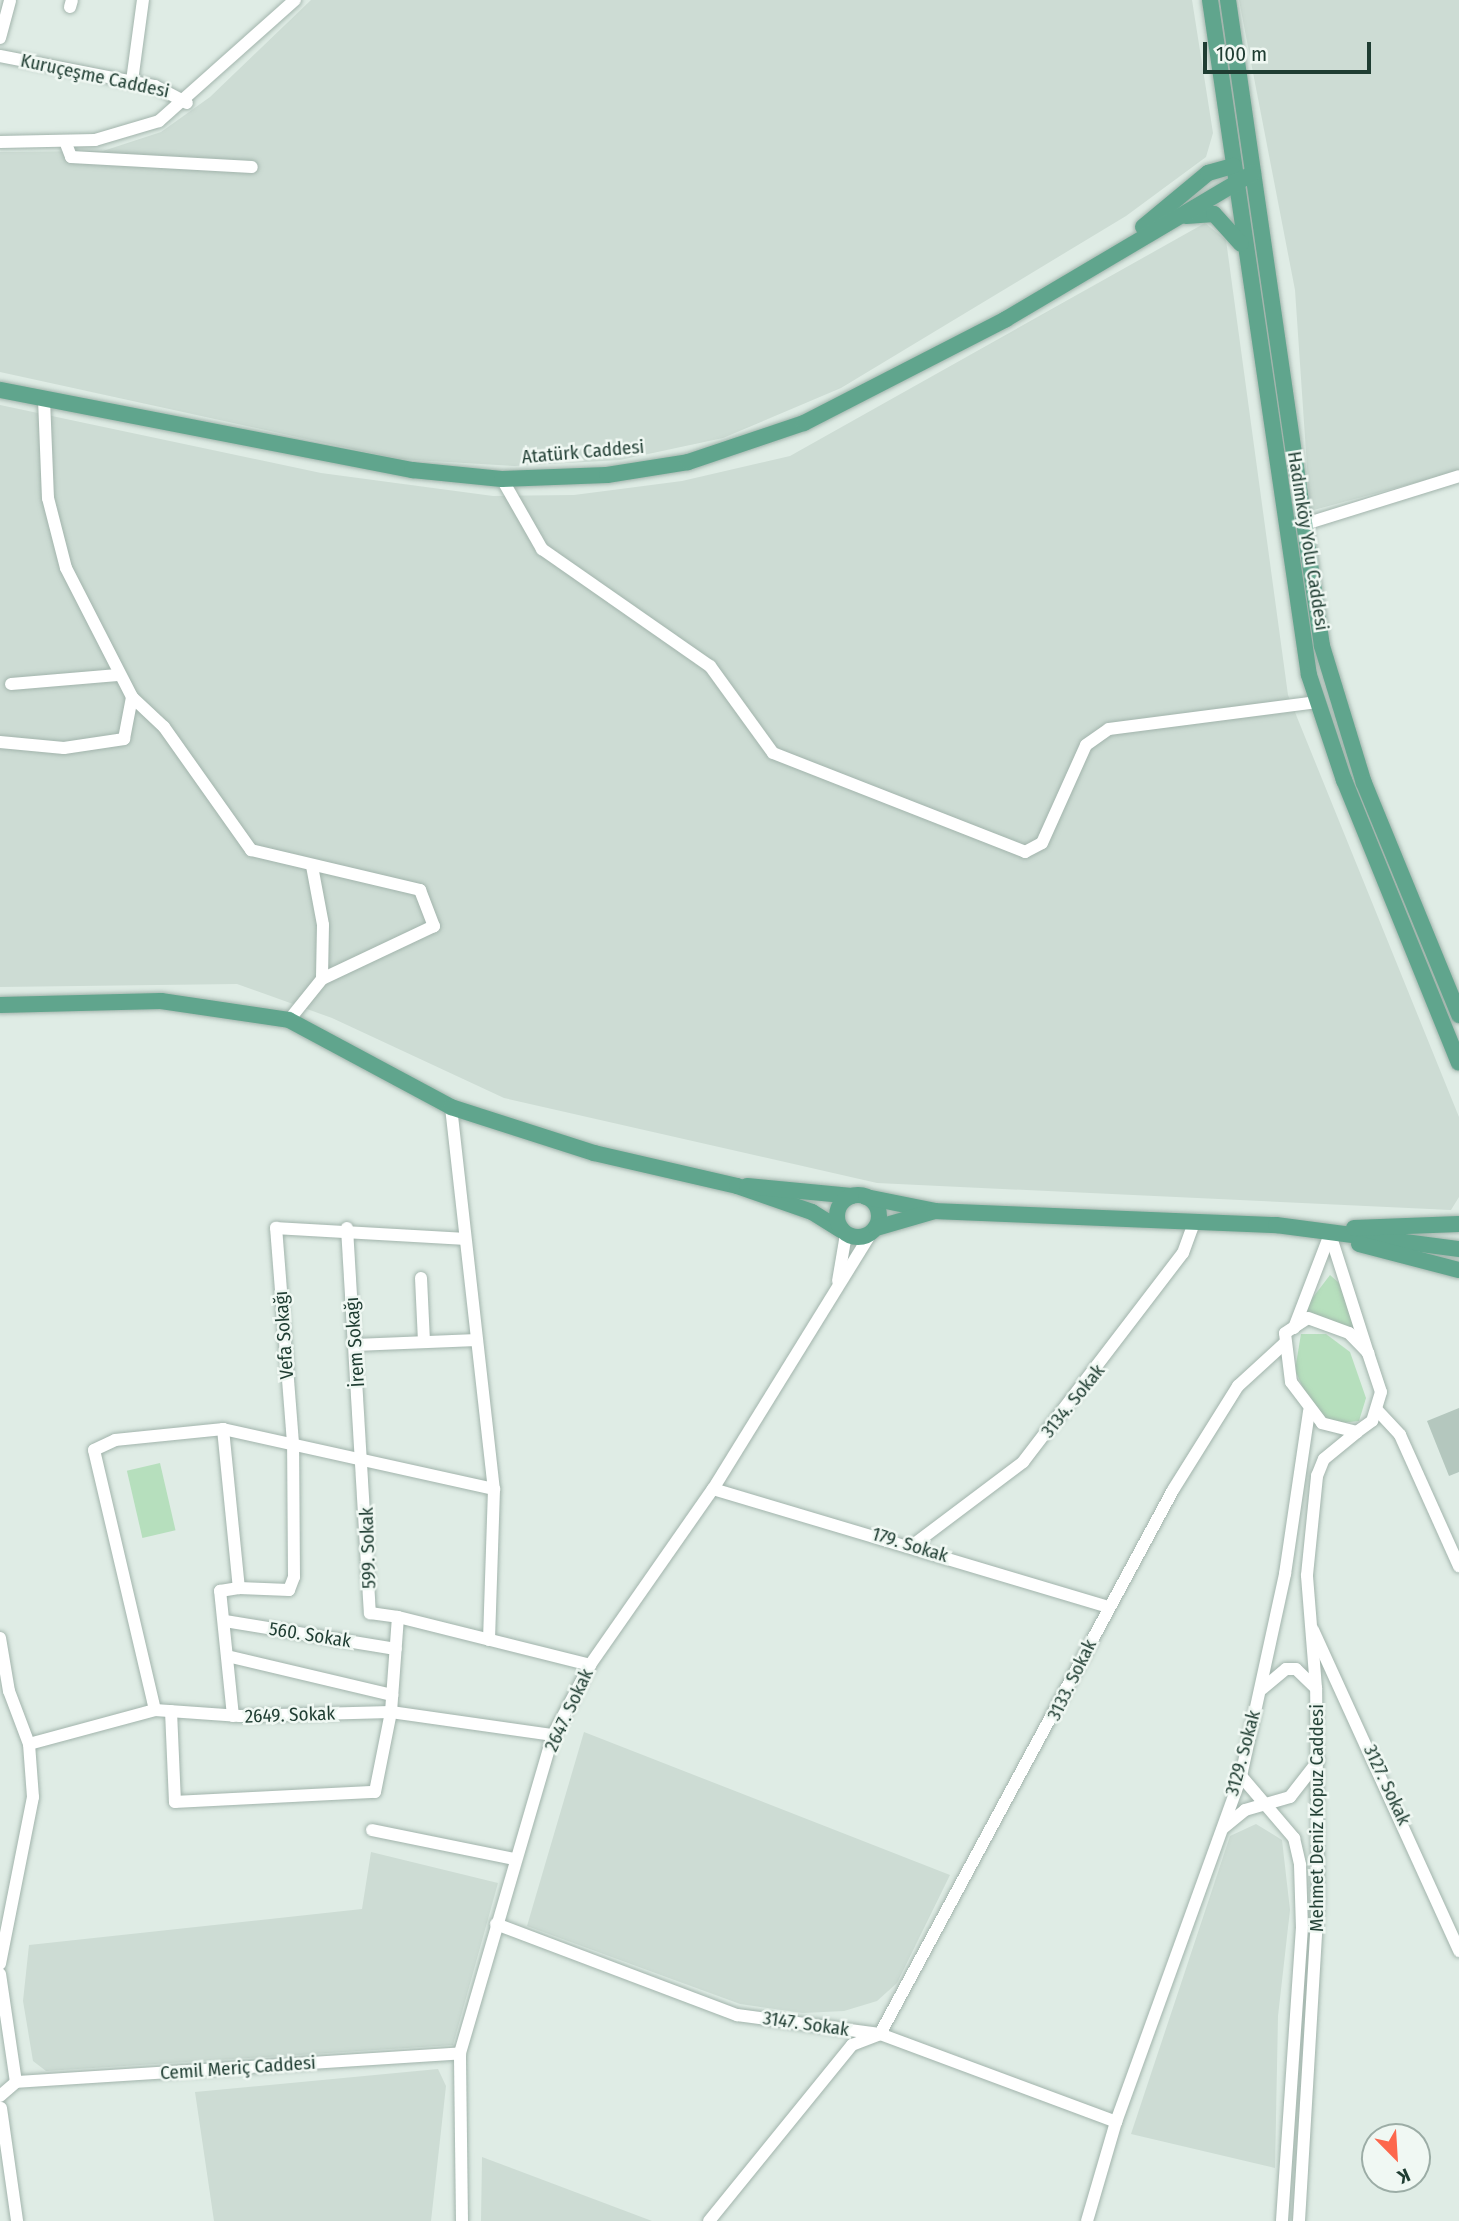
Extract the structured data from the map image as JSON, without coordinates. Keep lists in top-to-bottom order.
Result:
{
  "streets": {
    "main road": ["Atatürk Caddesi", "Hadımköy Yolu Caddesi"],
    "street": [
      "Kuruçeşme Caddesi",
      "Vefa Sokağı",
      "İrem Sokağı",
      "3134. Sokak",
      "179. Sokak",
      "599. Sokak",
      "560. Sokak",
      "3133. Sokak",
      "2647. Sokak",
      "2649. Sokak",
      "3129. Sokak",
      "3127. Sokak",
      "Mehmet Deniz Kopuz Caddesi",
      "3147. Sokak",
      "Cemil Meriç Caddesi"
    ]
  },
  "crossings": [
    ["Vefa Sokağı", "İrem Sokağı"],
    ["İrem Sokağı", "599. Sokak"],
    ["3134. Sokak", "179. Sokak"],
    ["179. Sokak", "3133. Sokak"],
    ["179. Sokak", "2647. Sokak"],
    ["3133. Sokak", "3129. Sokak"],
    ["3133. Sokak", "Mehmet Deniz Kopuz Caddesi"],
    ["3133. Sokak", "3147. Sokak"],
    ["2647. Sokak", "2649. Sokak"],
    ["2647. Sokak", "3147. Sokak"],
    ["2647. Sokak", "Cemil Meriç Caddesi"],
    ["3129. Sokak", "Mehmet Deniz Kopuz Caddesi"],
    ["3129. Sokak", "3147. Sokak"],
    ["3127. Sokak", "Mehmet Deniz Kopuz Caddesi"]
  ],
  "scale_bar": "100 m",
  "north": "bottom right"
}
